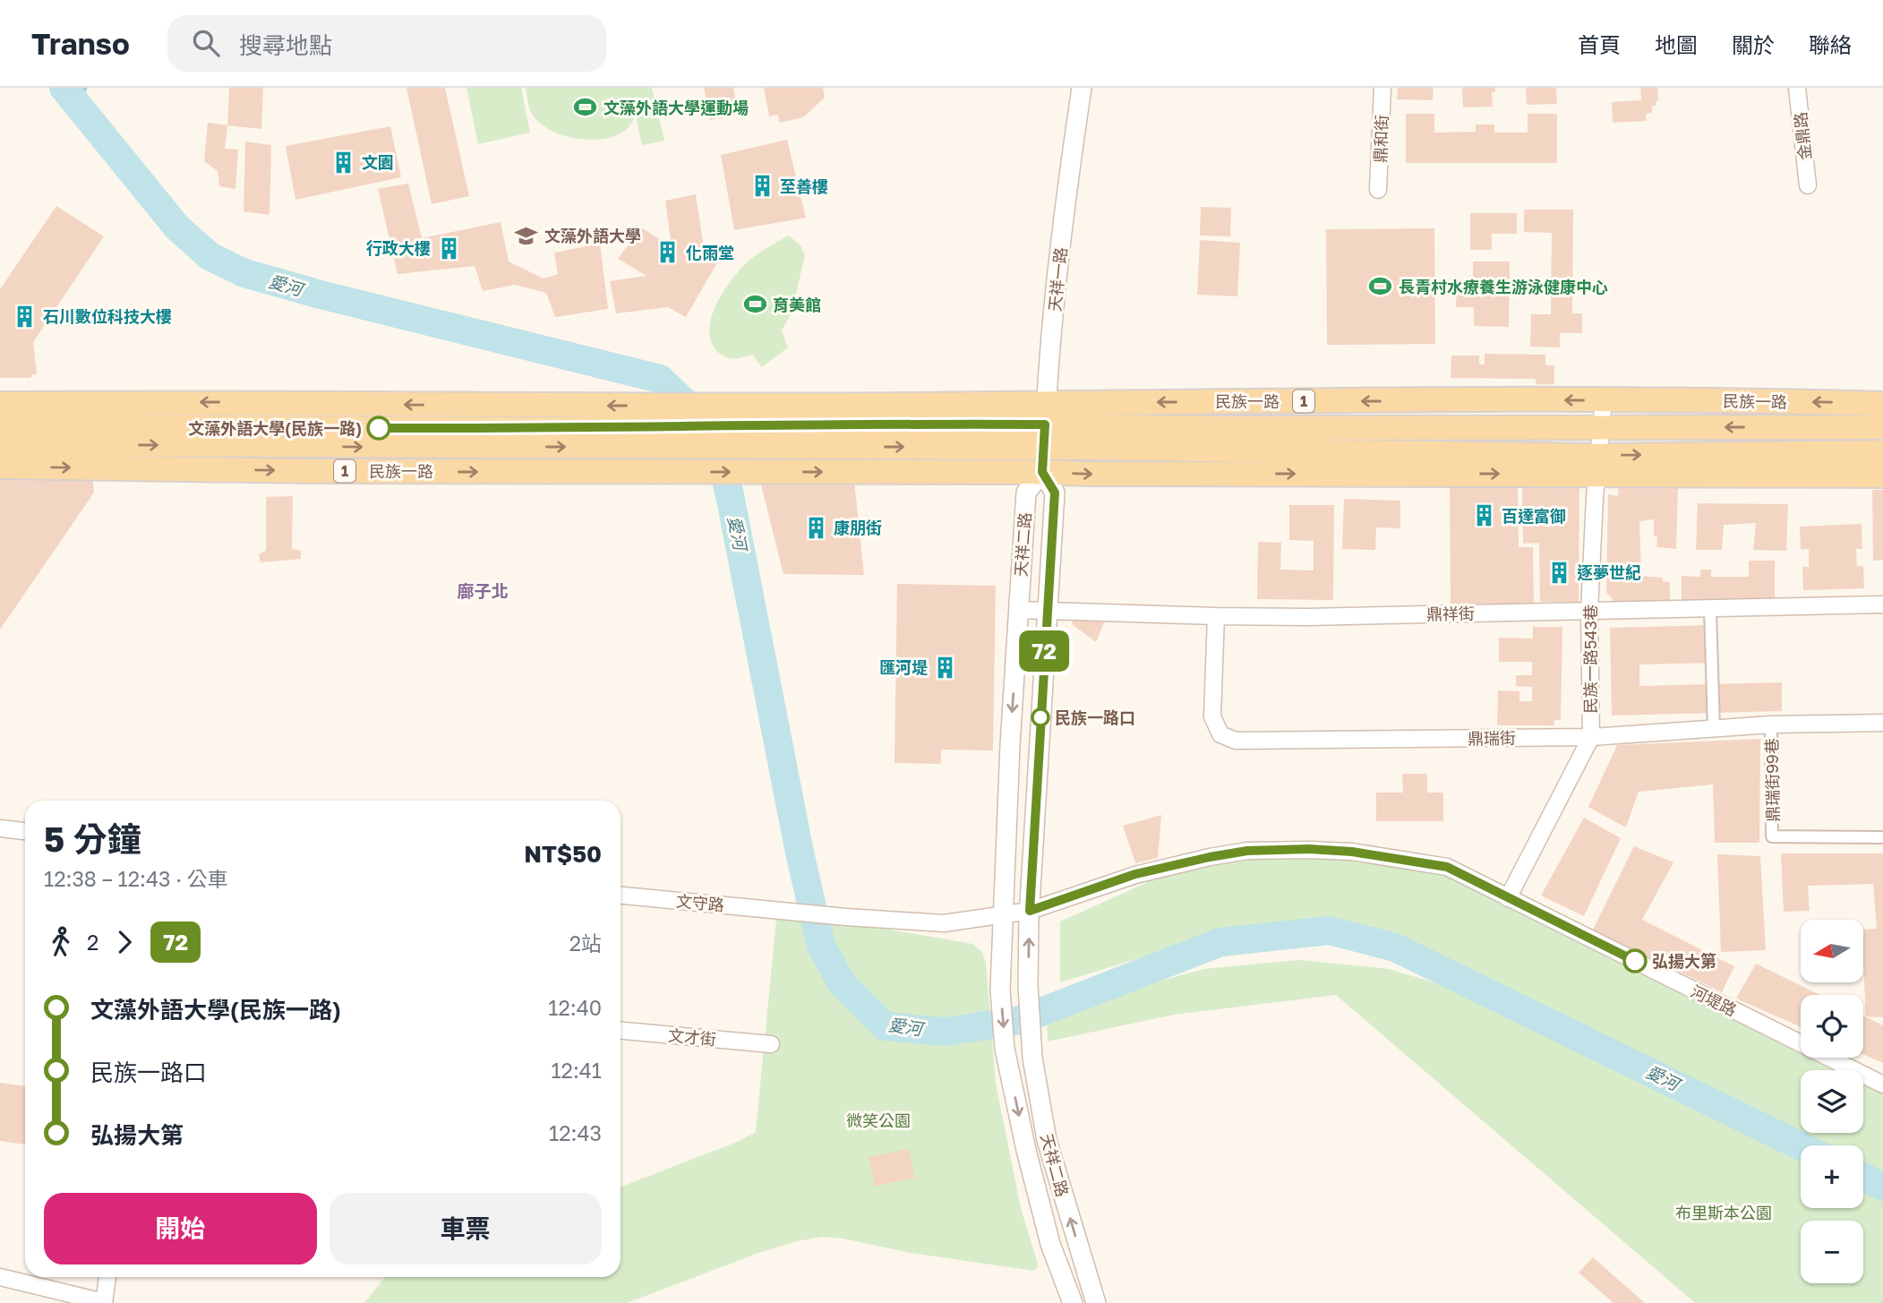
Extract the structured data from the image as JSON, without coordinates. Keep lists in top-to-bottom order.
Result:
{
  "streets": {
    "main road": ["民族一路", "1"],
    "street": [
      "金鼎路",
      "鼎和街",
      "天祥一路",
      "天祥二路",
      "鼎祥街",
      "民族一路543巷",
      "鼎瑞街",
      "鼎瑞街99巷",
      "文守路",
      "河堤路",
      "文才街"
    ]
  },
  "crossings": [
    ["天祥一路", "民族一路"],
    ["天祥一路", "天祥二路"],
    ["民族一路", "1"],
    ["民族一路", "天祥二路"],
    ["民族一路", "民族一路543巷"],
    ["天祥二路", "鼎祥街"],
    ["天祥二路", "文守路"],
    ["天祥二路", "河堤路"],
    ["鼎祥街", "民族一路543巷"],
    ["鼎祥街", "鼎瑞街"],
    ["民族一路543巷", "鼎瑞街"],
    ["民族一路543巷", "河堤路"],
    ["鼎瑞街", "鼎瑞街99巷"],
    ["文守路", "河堤路"]
  ],
  "districts": ["廍子北"],
  "water": ["愛河"],
  "parks": ["微笑公園", "布里斯本公園"],
  "places": {
    "sports": ["文藻外語大學運動場", "長青村水療養生游泳健康中心", "育美館"],
    "building": [
      "文園",
      "至善樓",
      "行政大樓",
      "化雨堂",
      "石川數位科技大樓",
      "百達富御",
      "康朋街",
      "逐夢世紀",
      "匯河堤"
    ],
    "school or university": ["文藻外語大學"],
    "other": ["文藻外語大學(民族一路)", "民族一路口", "弘揚大第"]
  },
  "lines": ["bus line 72"],
  "north": "left",
  "page": {
    "header": "Transo",
    "search": "搜尋地點",
    "nav": [
      "首頁",
      "地圖",
      "關於",
      "聯絡"
    ],
    "on_map": "72",
    "heading": ["5 分鐘", "12:38 – 12:43 · 公車", "NT$50"],
    "legs": ["2", "72", "2站"],
    "map_buttons": ["+", "−"],
    "list": [
      {
        "name": "文藻外語大學(民族一路)",
        "value": "12:40"
      },
      {
        "name": "民族一路口",
        "value": "12:41"
      },
      {
        "name": "弘揚大第",
        "value": "12:43"
      }
    ],
    "buttons": ["開始", "車票"]
  }
}
